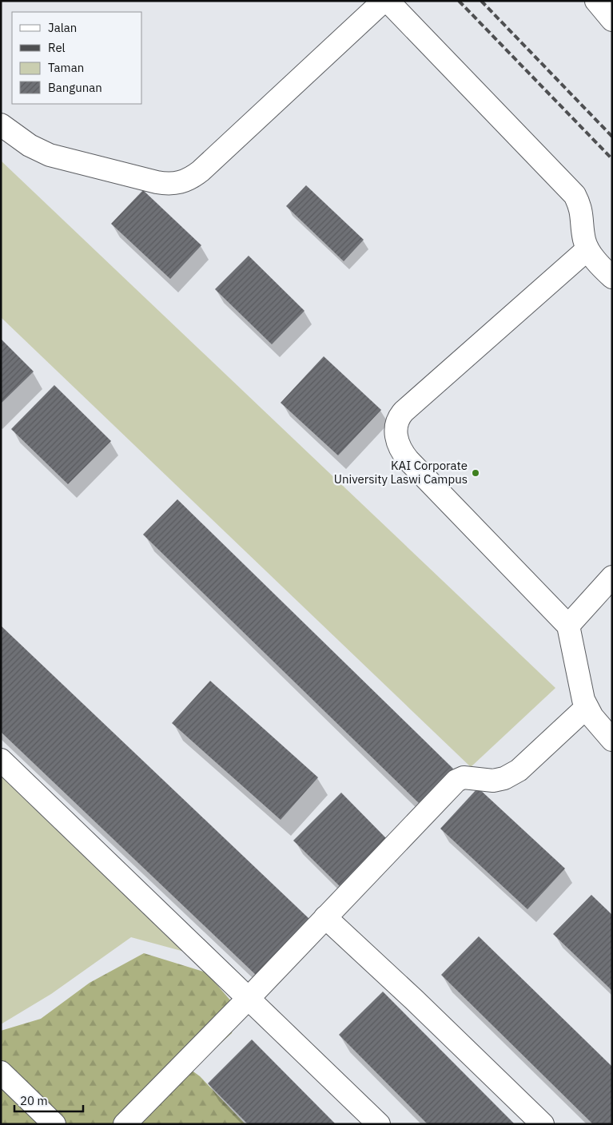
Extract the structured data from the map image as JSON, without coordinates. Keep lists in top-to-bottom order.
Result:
{
  "places": ["KAI Corporate University Laswi Campus"],
  "legend": [
    "Jalan",
    "Rel",
    "Taman",
    "Bangunan"
  ],
  "scale_bar": "20 m"
}
